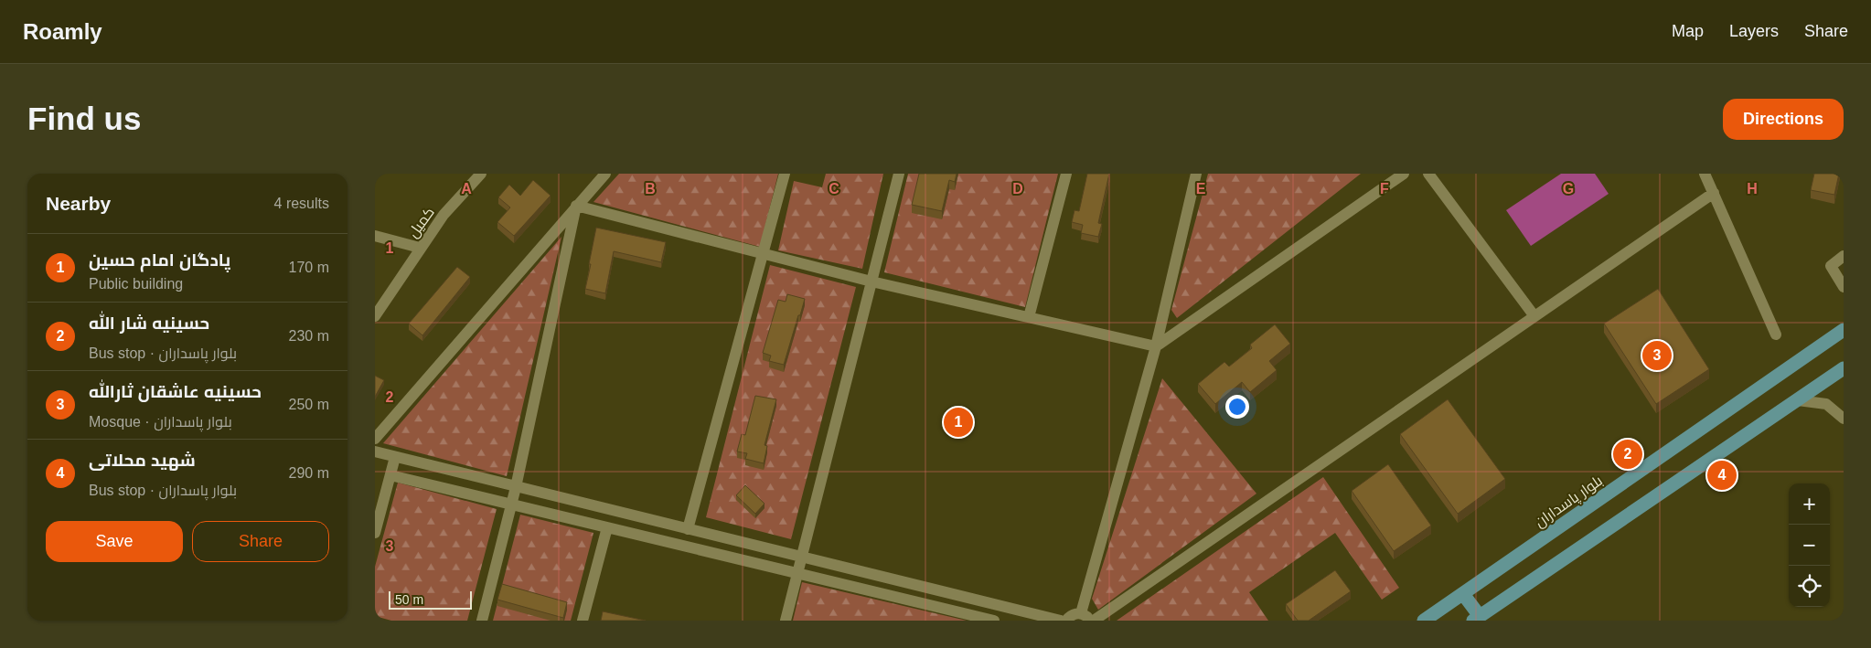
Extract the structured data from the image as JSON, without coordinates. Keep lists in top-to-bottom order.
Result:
{
  "streets": {
    "main road": ["بلوار پاسداران"],
    "street": ["کمیل"]
  },
  "scale_bar": "50 m",
  "page": {
    "header": "Roamly",
    "nav": ["Map", "Layers", "Share"],
    "buttons": [
      "Directions",
      ["Save", "Share"]
    ],
    "title": "Find us",
    "heading": ["Nearby", "4 results"],
    "list": [
      {
        "mark": "1",
        "name": "پادگان امام حسین",
        "note": "Public building",
        "value": "170 m"
      },
      {
        "mark": "2",
        "name": "حسینیه شار الله",
        "note": "Bus stop · بلوار پاسداران",
        "value": "230 m"
      },
      {
        "mark": "3",
        "name": "حسینیه عاشقان ثارالله",
        "note": "Mosque · بلوار پاسداران",
        "value": "250 m"
      },
      {
        "mark": "4",
        "name": "شهید محلاتی",
        "note": "Bus stop · بلوار پاسداران",
        "value": "290 m"
      }
    ],
    "pins": [
      "3",
      "1",
      "2",
      "4"
    ],
    "map_buttons": ["+", "−"],
    "scale": "50 m"
  },
  "grid": {
    "columns": [
      "A",
      "B",
      "C",
      "D",
      "E",
      "F",
      "G",
      "H"
    ],
    "rows": ["1", "2", "3"]
  }
}
